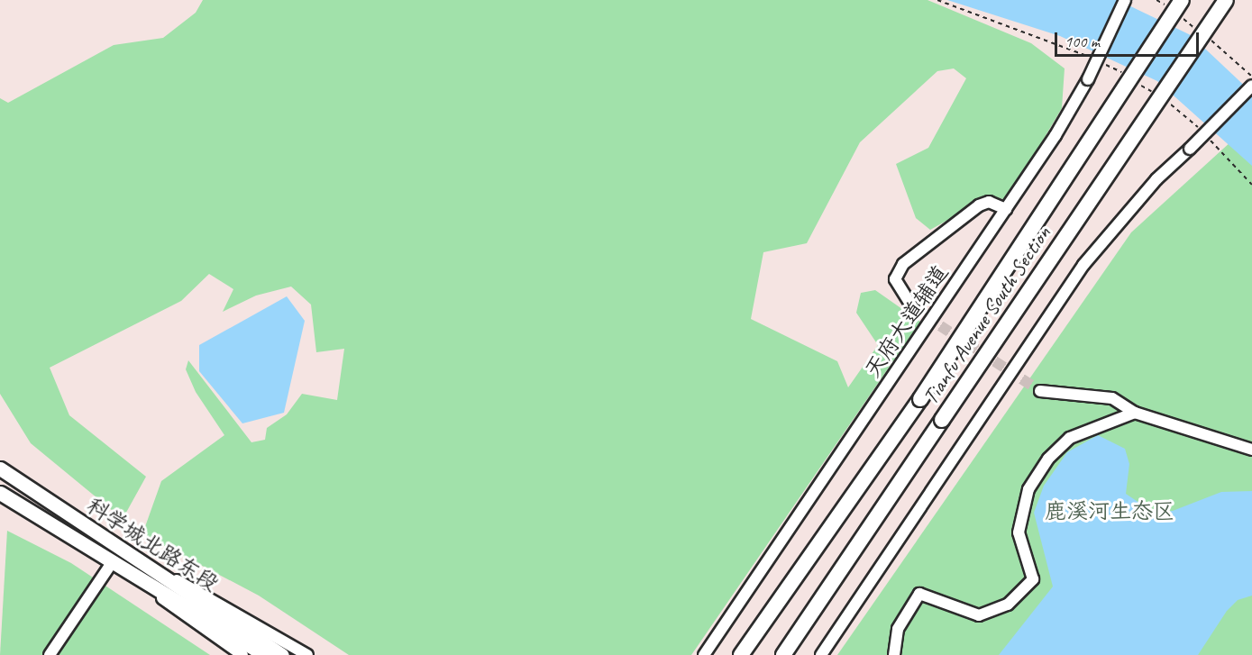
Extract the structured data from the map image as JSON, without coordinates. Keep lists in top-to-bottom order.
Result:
{
  "streets": {
    "highway": ["Tianfu Avenue South Section"],
    "main road": ["科学城北路东段"],
    "street": ["天府大道辅道"]
  },
  "parks": ["鹿溪河生态区"],
  "scale_bar": "100 m"
}
